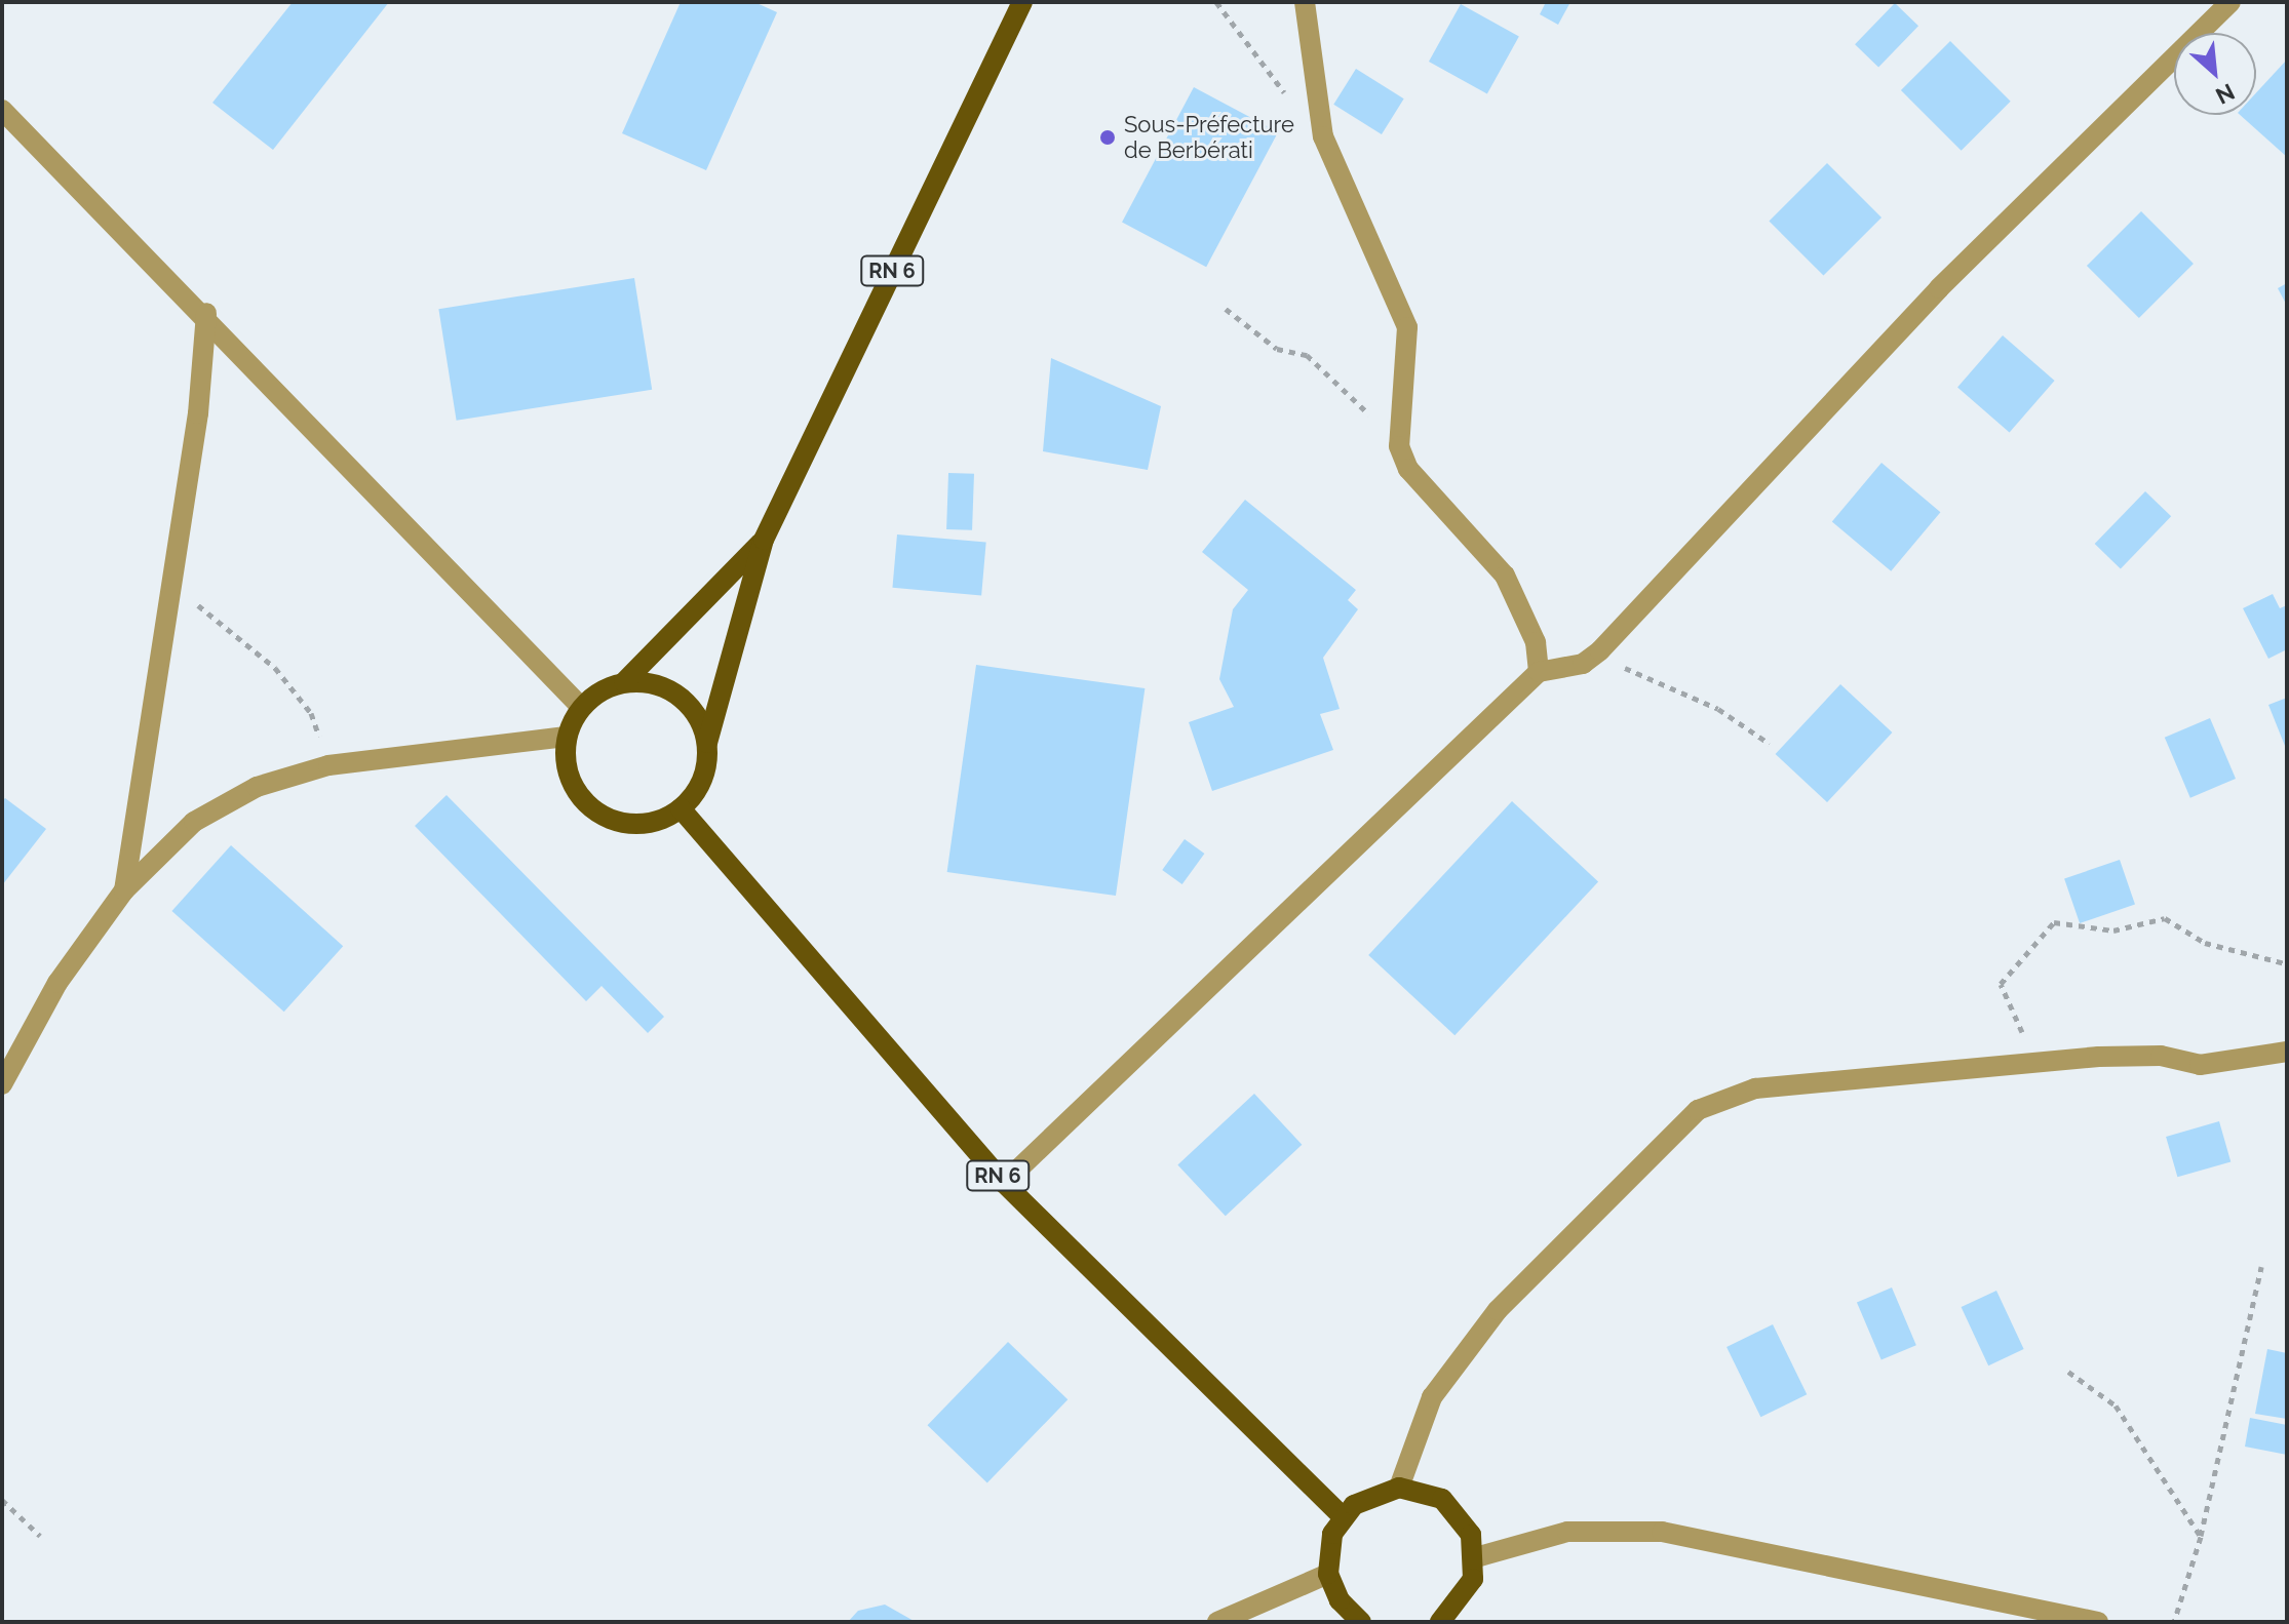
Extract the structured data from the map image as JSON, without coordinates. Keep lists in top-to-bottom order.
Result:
{
  "streets": {
    "main road": ["RN 6"]
  },
  "places": ["Sous-Préfecture de Berbérati"],
  "north": "bottom right"
}
